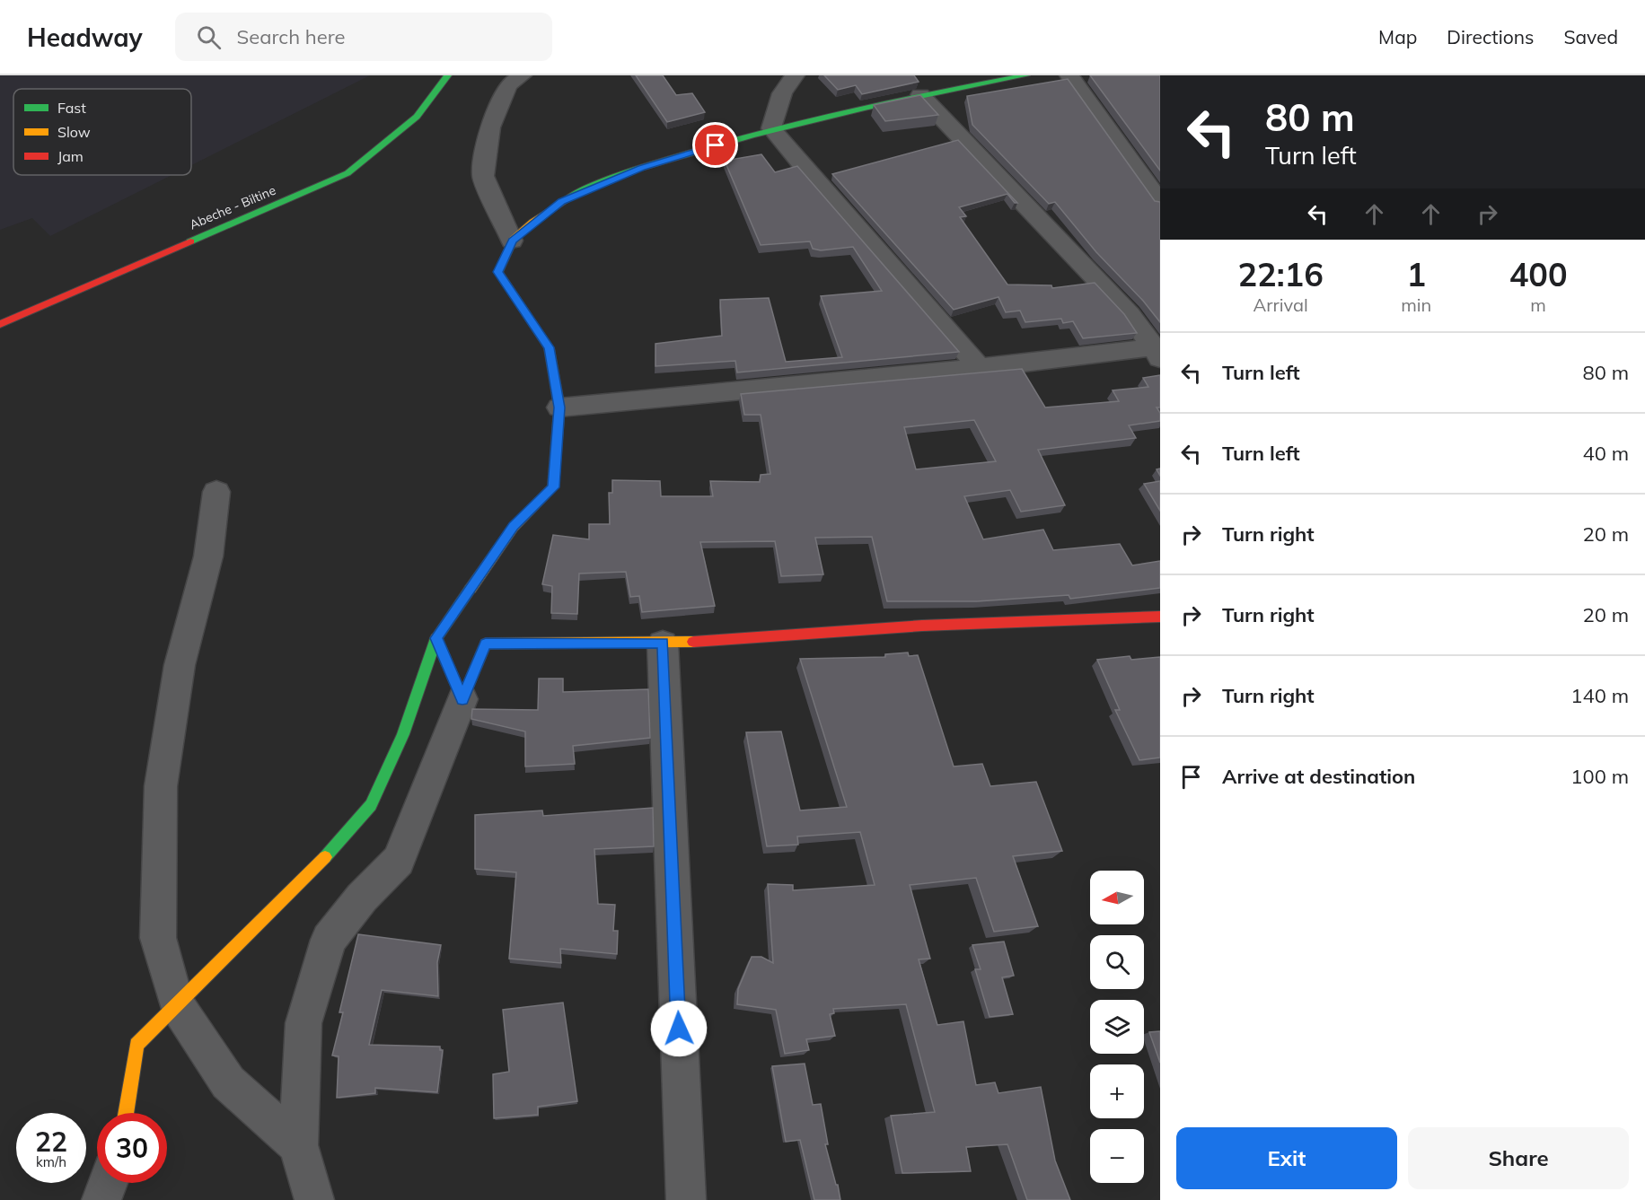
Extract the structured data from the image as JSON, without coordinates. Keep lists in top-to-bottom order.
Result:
{
  "streets": {
    "street": ["Abeche - Biltine"]
  },
  "legend": ["Fast", "Slow", "Jam"],
  "north": "left",
  "page": {
    "header": "Headway",
    "search": "Search here",
    "nav": ["Map", "Directions", "Saved"],
    "turn": ["80 m", "Turn left"],
    "eta": [
      "22:16",
      "Arrival",
      "1",
      "min",
      "400",
      "m"
    ],
    "list": [
      {
        "name": "Turn left",
        "value": "80 m"
      },
      {
        "name": "Turn left",
        "value": "40 m"
      },
      {
        "name": "Turn right",
        "value": "20 m"
      },
      {
        "name": "Turn right",
        "value": "20 m"
      },
      {
        "name": "Turn right",
        "value": "140 m"
      },
      {
        "name": "Arrive at destination",
        "value": "100 m"
      }
    ],
    "map_buttons": ["+", "−"],
    "speed": "22 km/h",
    "limit": "30",
    "buttons": ["Exit", "Share"]
  }
}
